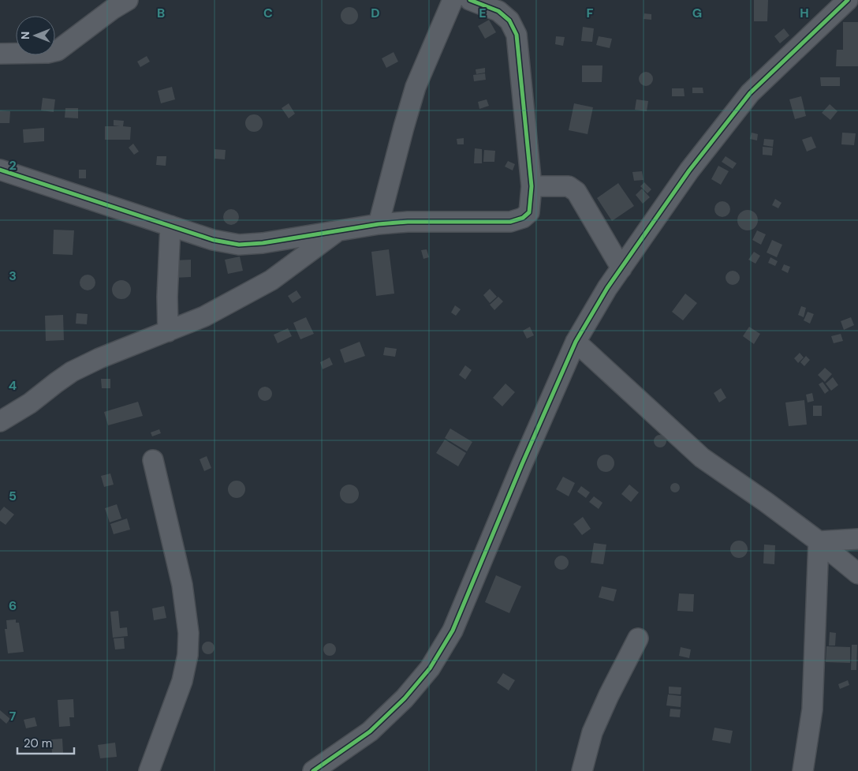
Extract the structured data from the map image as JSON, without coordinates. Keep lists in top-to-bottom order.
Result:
{
  "scale_bar": "20 m",
  "north": "left",
  "grid": {
    "columns": [
      "B",
      "C",
      "D",
      "E",
      "F",
      "G",
      "H"
    ],
    "rows": [
      "2",
      "3",
      "4",
      "5",
      "6",
      "7"
    ]
  }
}
